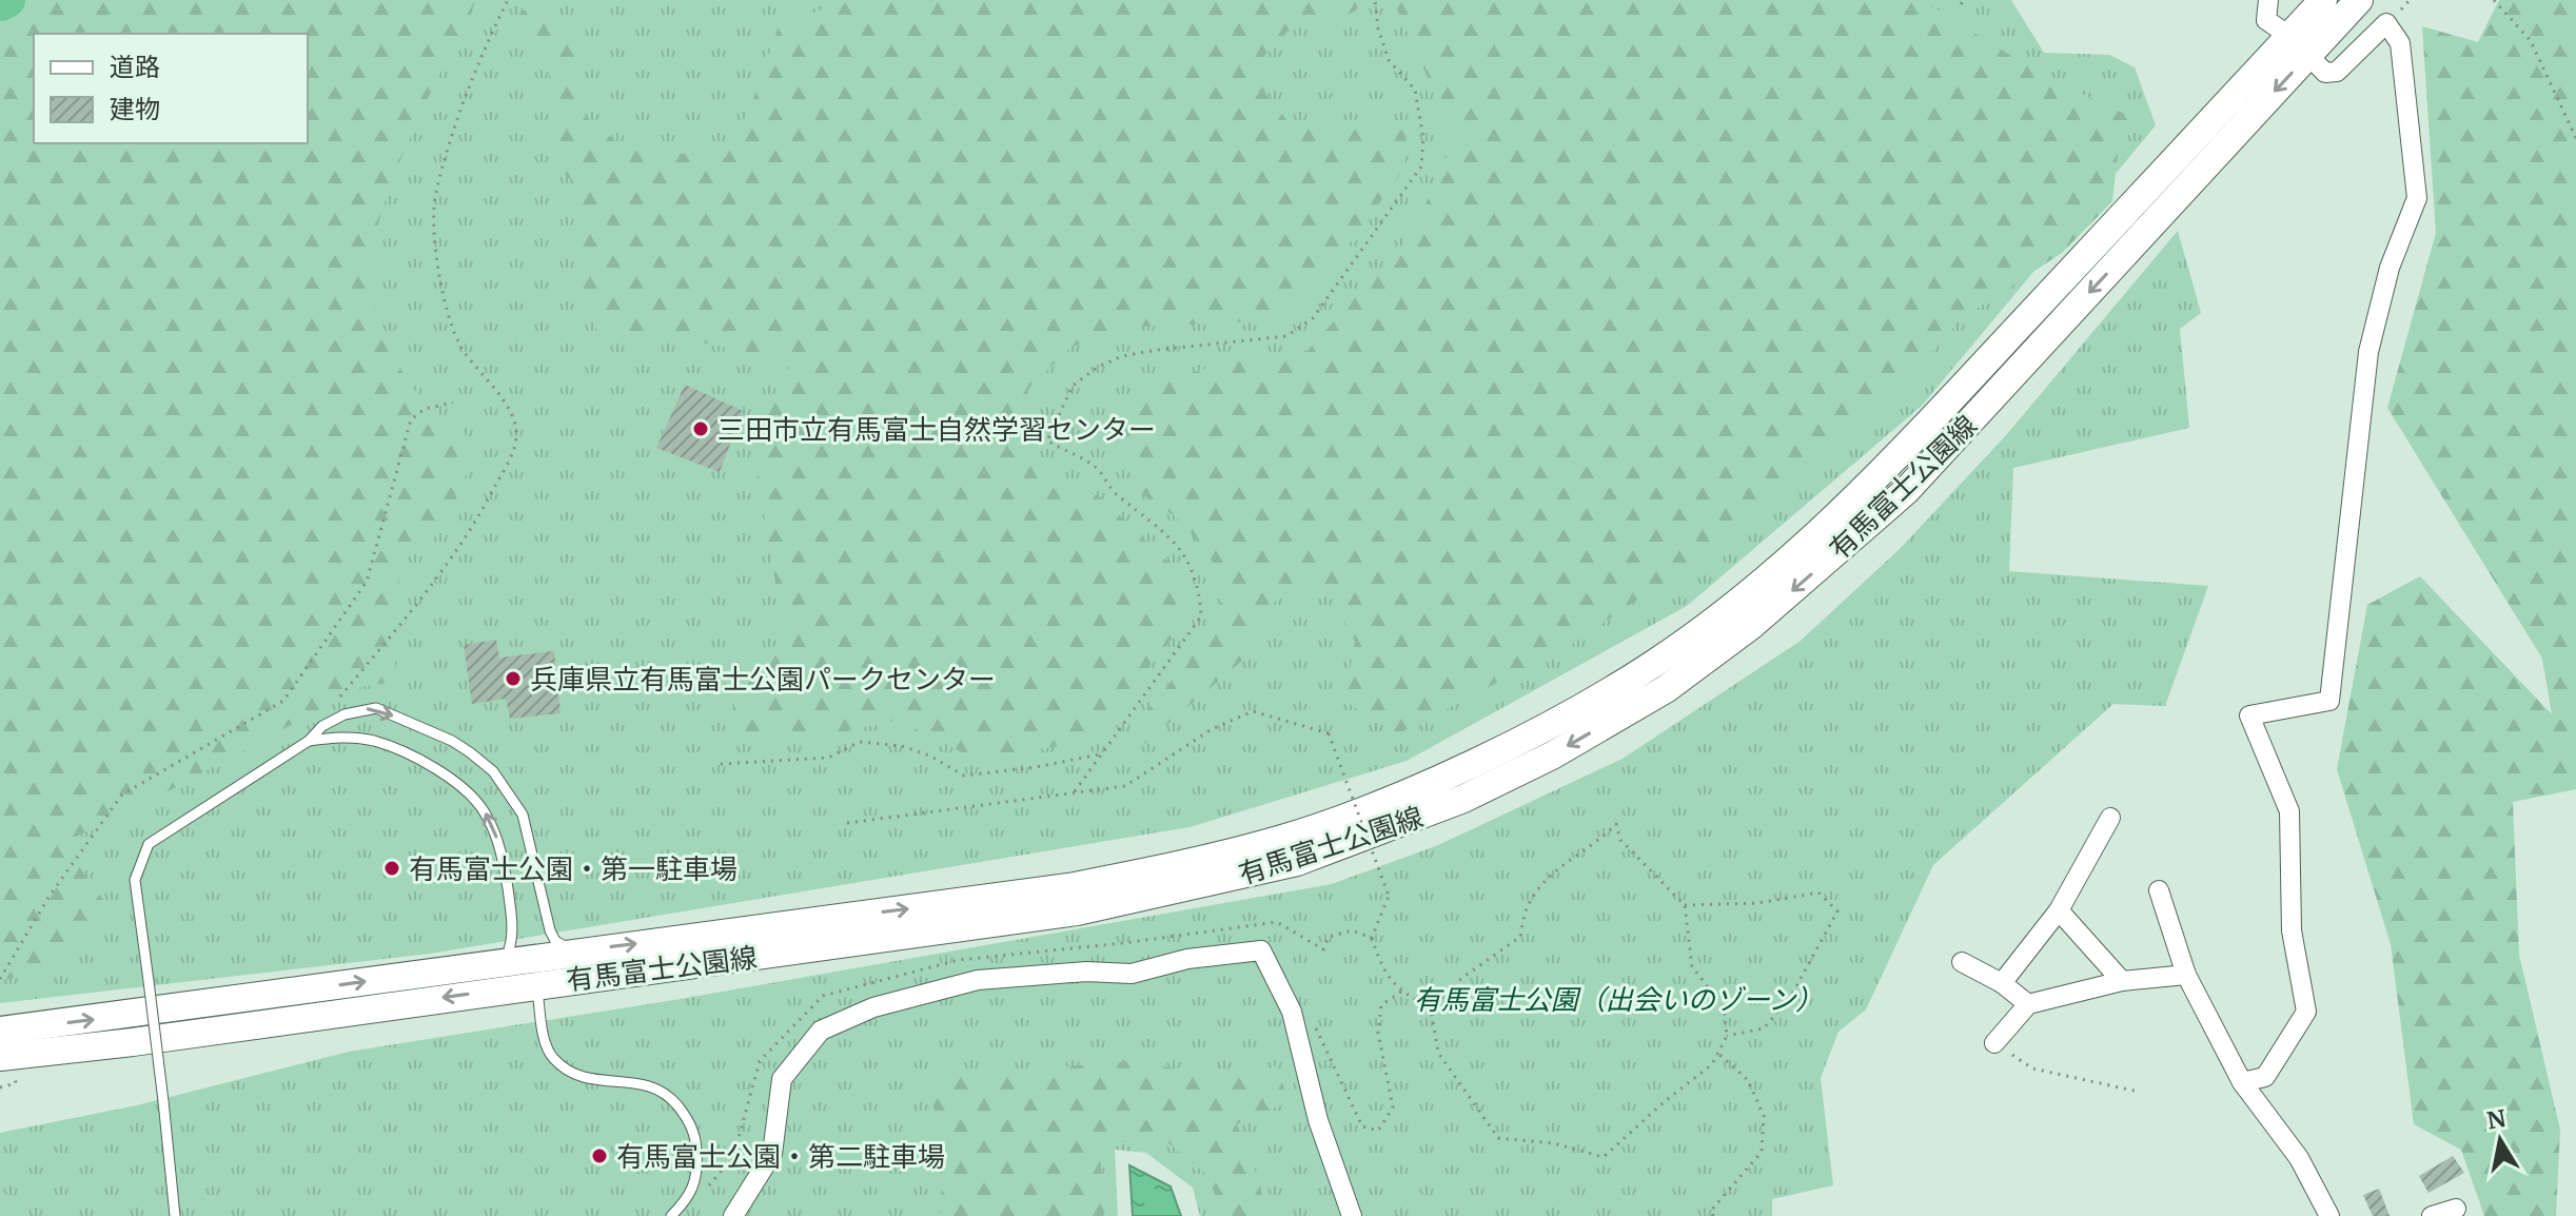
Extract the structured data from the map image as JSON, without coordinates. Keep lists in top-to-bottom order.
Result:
{
  "streets": {
    "main road": ["有馬富士公園線"]
  },
  "parks": ["有馬富士公園（出会いのゾーン）"],
  "places": [
    "三田市立有馬富士自然学習センター",
    "兵庫県立有馬富士公園パークセンター",
    "有馬富士公園・第一駐車場",
    "有馬富士公園・第二駐車場"
  ],
  "legend": ["道路", "建物"],
  "north": "top"
}
